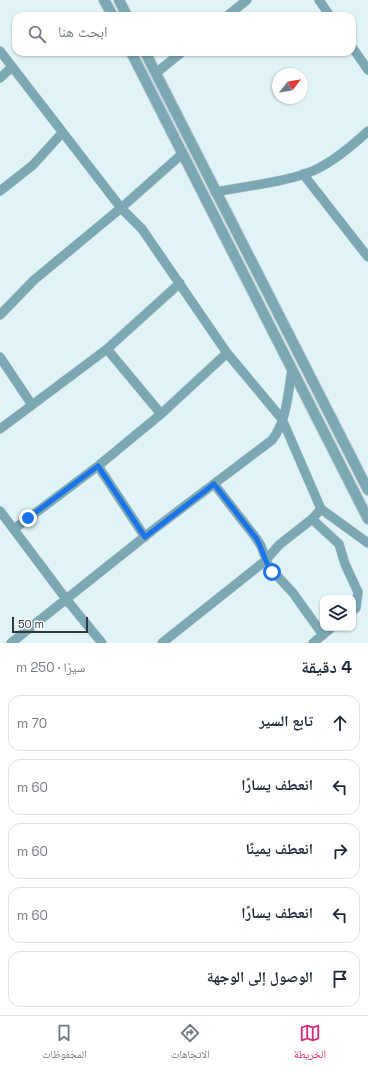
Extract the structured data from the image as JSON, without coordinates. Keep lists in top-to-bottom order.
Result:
{
  "scale_bar": "50 m",
  "north": "top right",
  "page": {
    "search": "ابحث هنا",
    "scale": "50 m",
    "heading": ["4 دقيقة", "سيرًا · 250 m"],
    "list": [
      ["تابع السير", "70 m"],
      ["انعطف يسارًا", "60 m"],
      ["انعطف يمينًا", "60 m"],
      ["انعطف يسارًا", "60 m"],
      "الوصول إلى الوجهة"
    ],
    "nav": ["الخريطة", "الاتجاهات", "المحفوظات"]
  }
}
